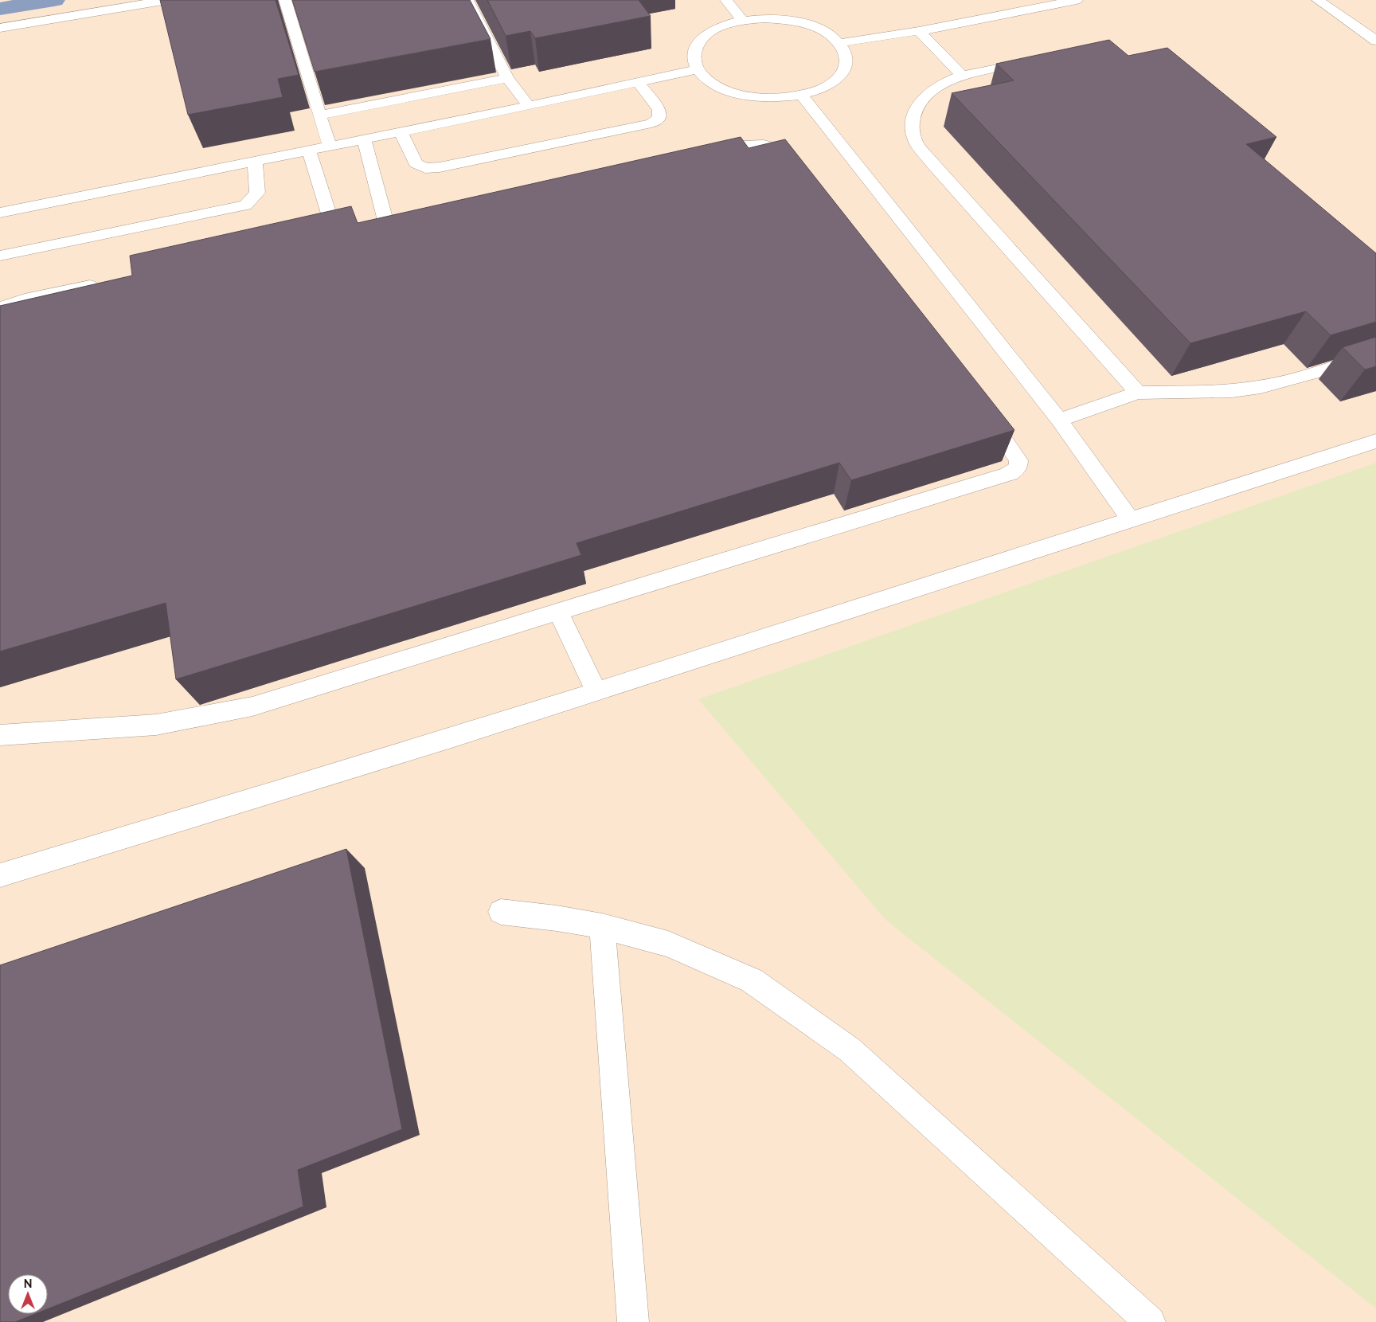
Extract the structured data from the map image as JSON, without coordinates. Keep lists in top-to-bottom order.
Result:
{
  "north": "top"
}
